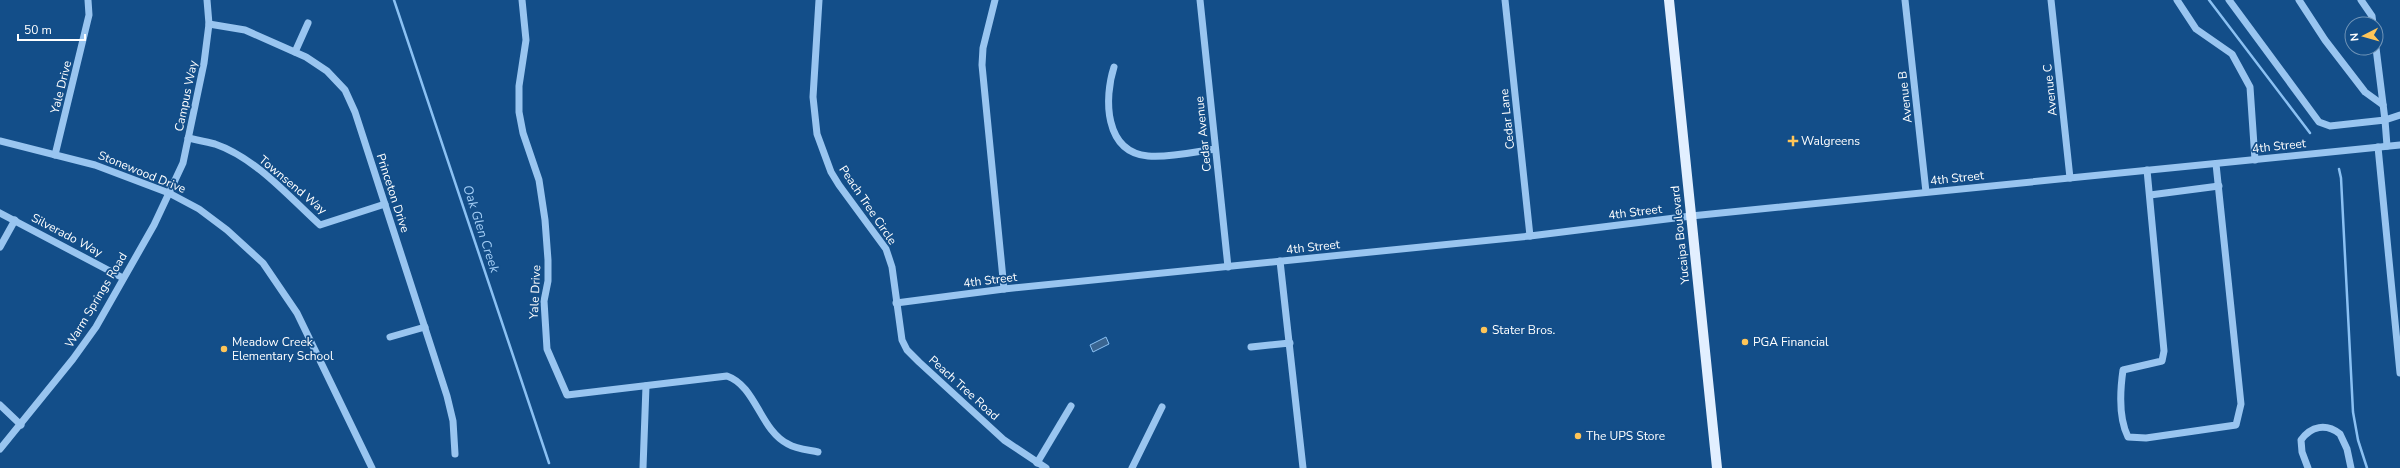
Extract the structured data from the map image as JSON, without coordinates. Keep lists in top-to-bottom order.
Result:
{
  "streets": {
    "main road": ["Yucaipa Boulevard"],
    "street": [
      "Yale Drive",
      "Avenue C",
      "Campus Way",
      "Avenue B",
      "Cedar Lane",
      "Cedar Avenue",
      "4th Street",
      "Stonewood Drive",
      "Townsend Way",
      "Princeton Drive",
      "Peach Tree Circle",
      "Silverado Way",
      "Warm Springs Road",
      "Peach Tree Road"
    ]
  },
  "crossings": [
    ["Yale Drive", "Stonewood Drive"],
    ["Avenue C", "4th Street"],
    ["Campus Way", "Stonewood Drive"],
    ["Campus Way", "Townsend Way"],
    ["Campus Way", "Princeton Drive"],
    ["Campus Way", "Warm Springs Road"],
    ["Avenue B", "4th Street"],
    ["Cedar Lane", "4th Street"],
    ["Cedar Avenue", "4th Street"],
    ["4th Street", "Peach Tree Circle"],
    ["4th Street", "Yucaipa Boulevard"],
    ["4th Street", "Peach Tree Road"],
    ["Stonewood Drive", "Warm Springs Road"],
    ["Townsend Way", "Princeton Drive"],
    ["Peach Tree Circle", "Peach Tree Road"],
    ["Silverado Way", "Warm Springs Road"]
  ],
  "water": ["Oak Glen Creek"],
  "places": {
    "health": ["Walgreens"],
    "other": [
      "Stater Bros.",
      "PGA Financial",
      "Meadow Creek Elementary School",
      "The UPS Store"
    ]
  },
  "scale_bar": "50 m",
  "north": "left"
}
